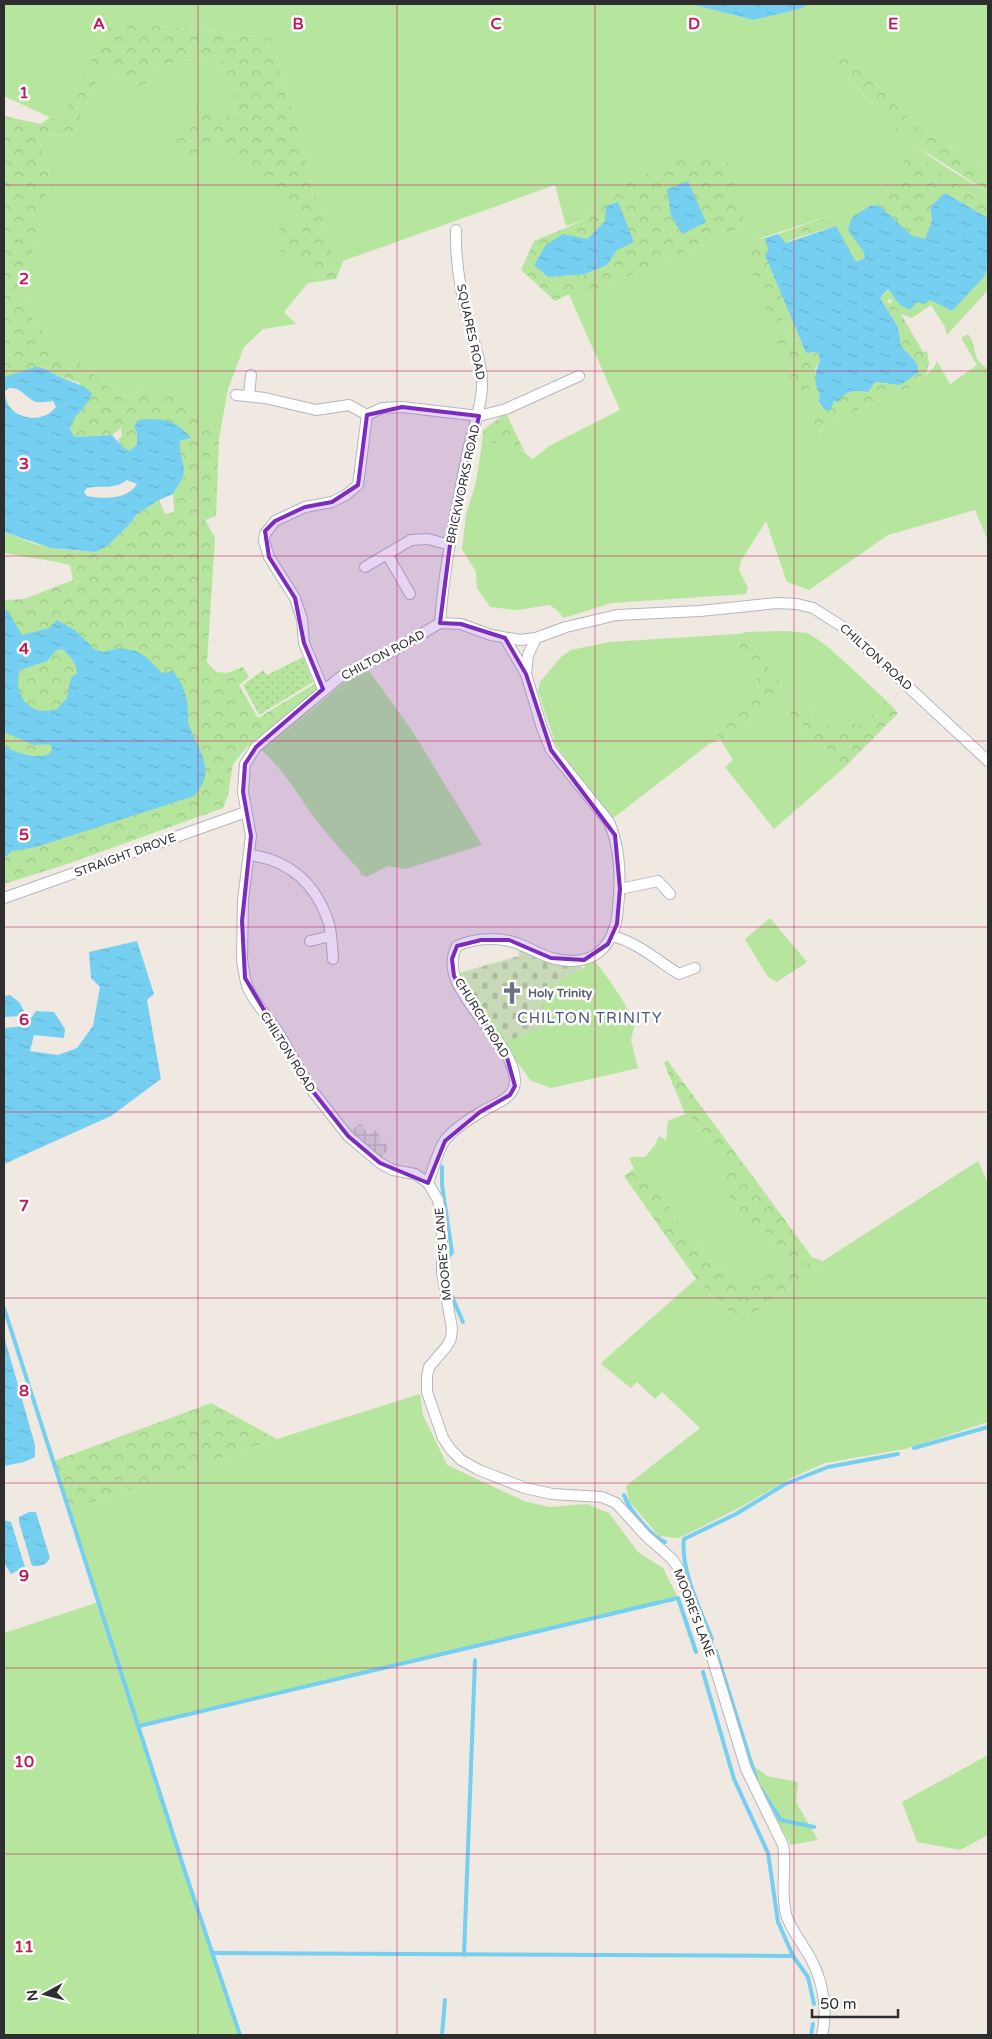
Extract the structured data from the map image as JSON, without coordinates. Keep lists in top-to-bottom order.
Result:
{
  "streets": {
    "street": [
      "SQUARES ROAD",
      "BRICKWORKS ROAD",
      "CHILTON ROAD",
      "STRAIGHT DROVE",
      "CHURCH ROAD",
      "MOORE'S LANE"
    ]
  },
  "crossings": [
    ["SQUARES ROAD", "BRICKWORKS ROAD"],
    ["BRICKWORKS ROAD", "CHILTON ROAD"],
    ["CHILTON ROAD", "STRAIGHT DROVE"],
    ["CHILTON ROAD", "CHURCH ROAD"],
    ["CHILTON ROAD", "MOORE'S LANE"],
    ["CHURCH ROAD", "MOORE'S LANE"]
  ],
  "districts": ["CHILTON TRINITY"],
  "places": {
    "church": ["Holy Trinity"]
  },
  "scale_bar": "50 m",
  "north": "left",
  "grid": {
    "columns": [
      "A",
      "B",
      "C",
      "D",
      "E"
    ],
    "rows": [
      "1",
      "2",
      "3",
      "4",
      "5",
      "6",
      "7",
      "8",
      "9",
      "10",
      "11"
    ]
  }
}
